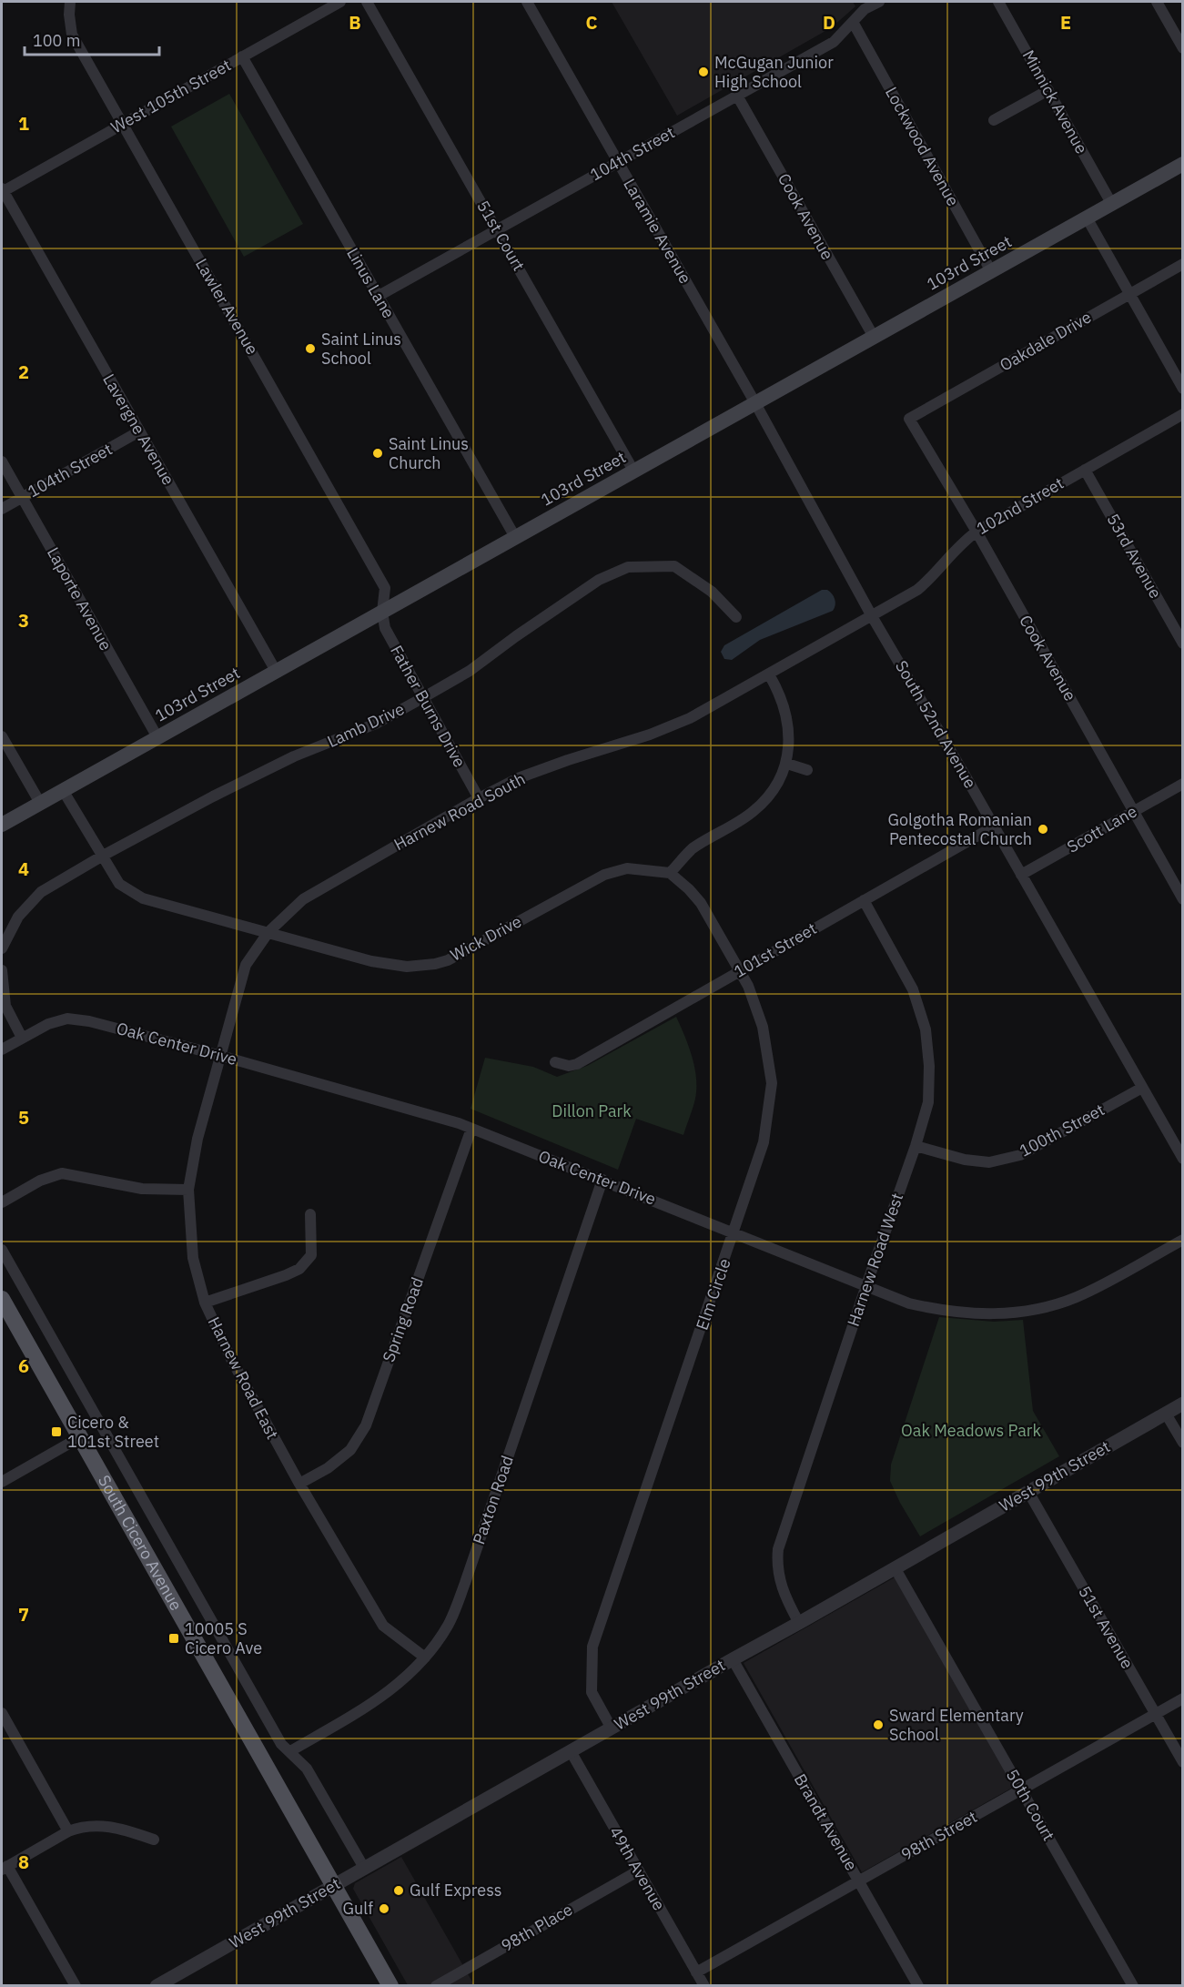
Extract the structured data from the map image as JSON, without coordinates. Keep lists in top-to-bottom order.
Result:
{
  "streets": {
    "main road": ["103rd Street", "South Cicero Avenue"],
    "street": [
      "West 105th Street",
      "Minnick Avenue",
      "Lockwood Avenue",
      "104th Street",
      "Cook Avenue",
      "Laramie Avenue",
      "51st Court",
      "Linus Lane",
      "Lawler Avenue",
      "Oakdale Drive",
      "Lavergne Avenue",
      "102nd Street",
      "53rd Avenue",
      "Laporte Avenue",
      "Father Burns Drive",
      "South 52nd Avenue",
      "Lamb Drive",
      "Harnew Road South",
      "Scott Lane",
      "Wick Drive",
      "101st Street",
      "Oak Center Drive",
      "100th Street",
      "Harnew Road West",
      "Elm Circle",
      "Spring Road",
      "Harnew Road East",
      "West 99th Street",
      "Paxton Road",
      "51st Avenue",
      "50th Court",
      "Brandt Avenue",
      "98th Street",
      "49th Avenue",
      "98th Place"
    ]
  },
  "crossings": [
    ["West 105th Street", "Linus Lane"],
    ["West 105th Street", "Lawler Avenue"],
    ["West 105th Street", "Lavergne Avenue"],
    ["Minnick Avenue", "103rd Street"],
    ["Lockwood Avenue", "104th Street"],
    ["Lockwood Avenue", "103rd Street"],
    ["104th Street", "Cook Avenue"],
    ["104th Street", "Laramie Avenue"],
    ["104th Street", "51st Court"],
    ["104th Street", "Linus Lane"],
    ["104th Street", "Lavergne Avenue"],
    ["104th Street", "Laporte Avenue"],
    ["Cook Avenue", "103rd Street"],
    ["Cook Avenue", "Oakdale Drive"],
    ["Cook Avenue", "102nd Street"],
    ["Cook Avenue", "Scott Lane"],
    ["Laramie Avenue", "103rd Street"],
    ["Laramie Avenue", "South 52nd Avenue"],
    ["51st Court", "103rd Street"],
    ["103rd Street", "Linus Lane"],
    ["103rd Street", "Lawler Avenue"],
    ["103rd Street", "Lavergne Avenue"],
    ["103rd Street", "Laporte Avenue"],
    ["103rd Street", "Father Burns Drive"],
    ["103rd Street", "South 52nd Avenue"],
    ["103rd Street", "Wick Drive"],
    ["Lawler Avenue", "Father Burns Drive"],
    ["102nd Street", "53rd Avenue"],
    ["102nd Street", "South 52nd Avenue"],
    ["102nd Street", "Harnew Road South"],
    ["Father Burns Drive", "Lamb Drive"],
    ["Father Burns Drive", "Harnew Road South"],
    ["South 52nd Avenue", "Harnew Road South"],
    ["South 52nd Avenue", "Scott Lane"],
    ["South 52nd Avenue", "101st Street"],
    ["South 52nd Avenue", "100th Street"],
    ["Lamb Drive", "Wick Drive"],
    ["Harnew Road South", "Wick Drive"],
    ["Harnew Road South", "Oak Center Drive"],
    ["Harnew Road South", "Harnew Road East"],
    ["Wick Drive", "Elm Circle"],
    ["101st Street", "Harnew Road West"],
    ["101st Street", "Elm Circle"],
    ["Oak Center Drive", "Harnew Road West"],
    ["Oak Center Drive", "Elm Circle"],
    ["Oak Center Drive", "Spring Road"],
    ["Oak Center Drive", "Harnew Road East"],
    ["Oak Center Drive", "Paxton Road"],
    ["100th Street", "Harnew Road West"],
    ["Harnew Road West", "West 99th Street"],
    ["Elm Circle", "West 99th Street"],
    ["Spring Road", "Harnew Road East"],
    ["Harnew Road East", "Paxton Road"],
    ["West 99th Street", "South Cicero Avenue"],
    ["West 99th Street", "51st Avenue"],
    ["West 99th Street", "50th Court"],
    ["West 99th Street", "Brandt Avenue"],
    ["West 99th Street", "49th Avenue"],
    ["Paxton Road", "South Cicero Avenue"],
    ["51st Avenue", "98th Street"],
    ["50th Court", "98th Street"],
    ["Brandt Avenue", "98th Street"],
    ["98th Street", "49th Avenue"],
    ["49th Avenue", "98th Place"]
  ],
  "parks": ["Dillon Park", "Oak Meadows Park"],
  "places": {
    "other": [
      "McGugan Junior High School",
      "Saint Linus School",
      "Saint Linus Church",
      "Golgotha Romanian Pentecostal Church",
      "Sward Elementary School",
      "Gulf Express",
      "Gulf"
    ],
    "transit": ["Cicero & 101st Street", "10005 S Cicero Ave"]
  },
  "scale_bar": "100 m",
  "grid": {
    "columns": [
      "B",
      "C",
      "D",
      "E"
    ],
    "rows": [
      "1",
      "2",
      "3",
      "4",
      "5",
      "6",
      "7",
      "8"
    ]
  }
}
